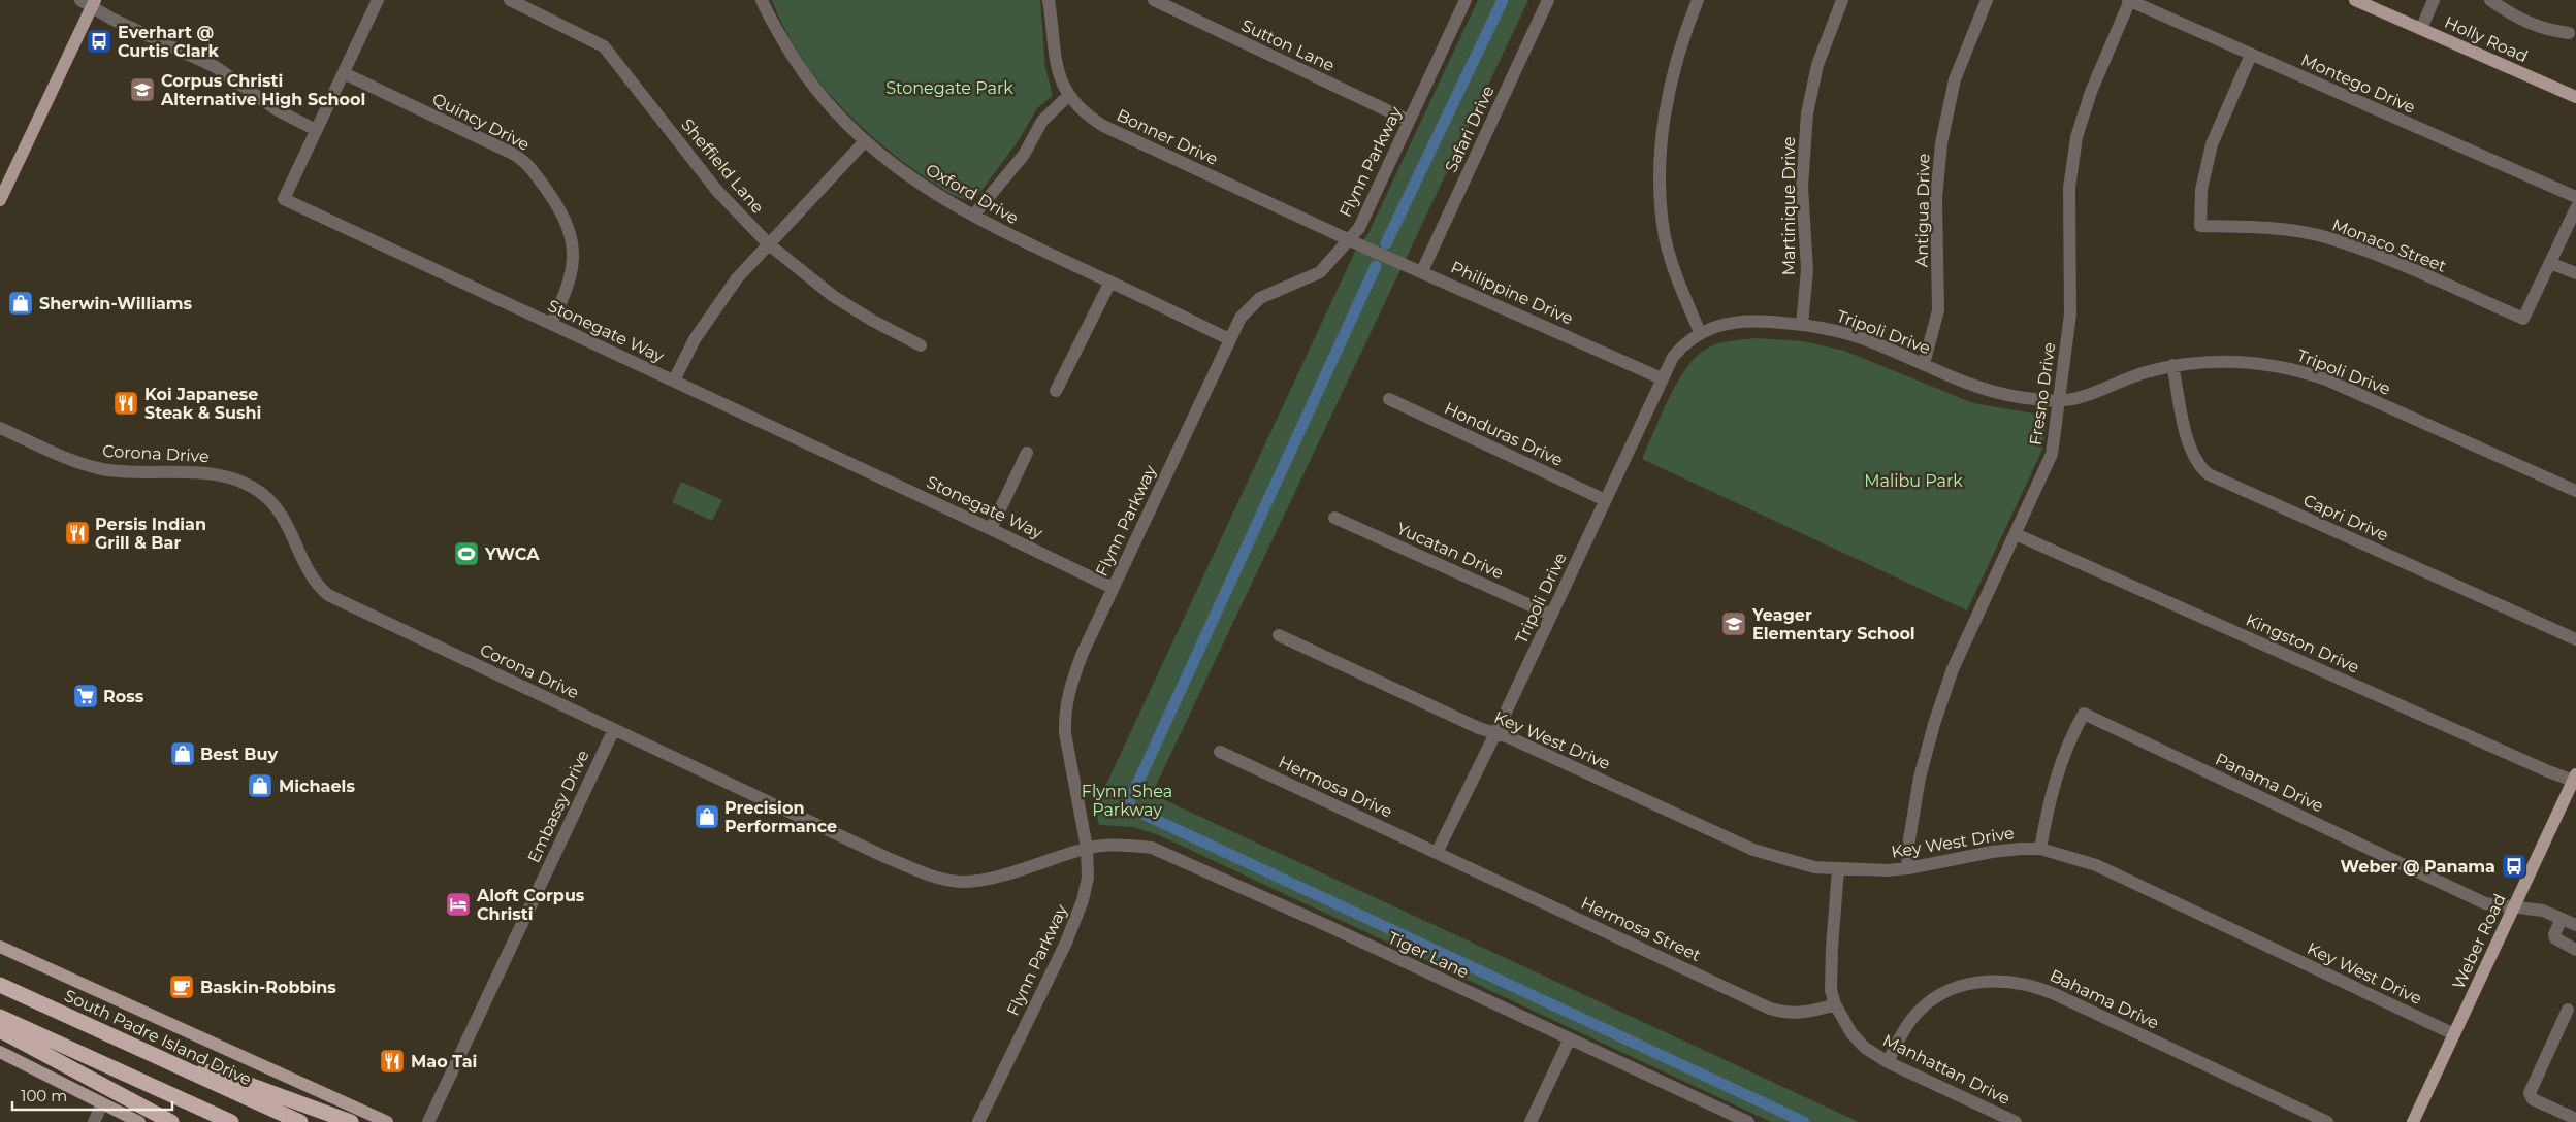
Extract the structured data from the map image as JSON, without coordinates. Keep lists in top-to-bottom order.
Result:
{
  "streets": {
    "highway": ["South Padre Island Drive"],
    "main road": ["Holly Road", "Weber Road"],
    "street": [
      "Sutton Lane",
      "Montego Drive",
      "Quincy Drive",
      "Safari Drive",
      "Bonner Drive",
      "Flynn Parkway",
      "Sheffield Lane",
      "Oxford Drive",
      "Martinique Drive",
      "Antigua Drive",
      "Monaco Street",
      "Philippine Drive",
      "Stonegate Way",
      "Tripoli Drive",
      "Fresno Drive",
      "Honduras Drive",
      "Corona Drive",
      "Capri Drive",
      "Yucatan Drive",
      "Kingston Drive",
      "Key West Drive",
      "Panama Drive",
      "Hermosa Drive",
      "Embassy Drive",
      "Hermosa Street",
      "Tiger Lane",
      "Bahama Drive",
      "Manhattan Drive"
    ]
  },
  "crossings": [
    ["Sutton Lane", "Flynn Parkway"],
    ["Montego Drive", "Monaco Street"],
    ["Montego Drive", "Fresno Drive"],
    ["Quincy Drive", "Stonegate Way"],
    ["Safari Drive", "Philippine Drive"],
    ["Bonner Drive", "Flynn Parkway"],
    ["Bonner Drive", "Philippine Drive"],
    ["Flynn Parkway", "Oxford Drive"],
    ["Flynn Parkway", "Philippine Drive"],
    ["Flynn Parkway", "Stonegate Way"],
    ["Flynn Parkway", "Corona Drive"],
    ["Flynn Parkway", "Tiger Lane"],
    ["Martinique Drive", "Tripoli Drive"],
    ["Antigua Drive", "Tripoli Drive"],
    ["Philippine Drive", "Tripoli Drive"],
    ["Tripoli Drive", "Fresno Drive"],
    ["Tripoli Drive", "Honduras Drive"],
    ["Tripoli Drive", "Capri Drive"],
    ["Tripoli Drive", "Yucatan Drive"],
    ["Tripoli Drive", "Key West Drive"],
    ["Tripoli Drive", "Hermosa Drive"],
    ["Tripoli Drive", "Hermosa Street"],
    ["Fresno Drive", "Kingston Drive"],
    ["Fresno Drive", "Key West Drive"],
    ["Corona Drive", "Embassy Drive"],
    ["Corona Drive", "Tiger Lane"],
    ["Kingston Drive", "Weber Road"],
    ["Key West Drive", "Panama Drive"],
    ["Key West Drive", "Weber Road"],
    ["Key West Drive", "Manhattan Drive"],
    ["Panama Drive", "Weber Road"],
    ["Hermosa Drive", "Hermosa Street"],
    ["Hermosa Street", "Manhattan Drive"],
    ["Bahama Drive", "Manhattan Drive"]
  ],
  "parks": ["Stonegate Park", "Malibu Park", "Flynn Shea Parkway"],
  "places": {
    "bus stop": ["Everhart @ Curtis Clark", "Weber @ Panama"],
    "school or university": ["Corpus Christi Alternative High School", "Yeager Elementary School"],
    "shop": [
      "Sherwin-Williams",
      "Best Buy",
      "Michaels",
      "Precision Performance"
    ],
    "restaurant": ["Koi Japanese Steak & Sushi", "Persis Indian Grill & Bar", "Mao Tai"],
    "sports": ["YWCA"],
    "supermarket": ["Ross"],
    "hotel": ["Aloft Corpus Christi"],
    "cafe": ["Baskin-Robbins"]
  },
  "scale_bar": "100 m"
}
